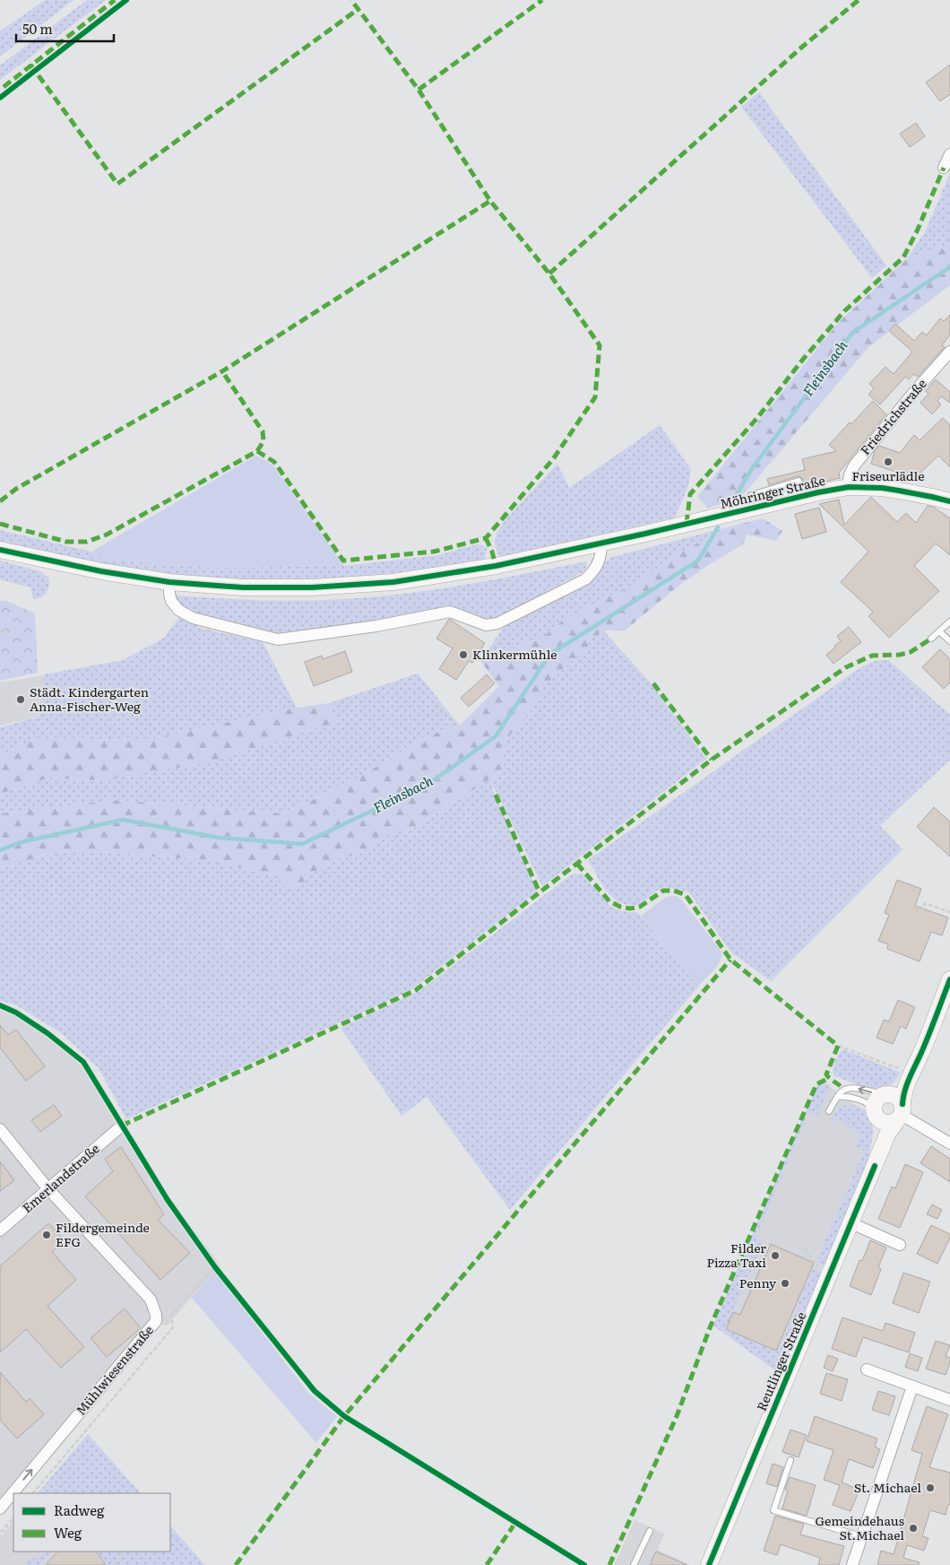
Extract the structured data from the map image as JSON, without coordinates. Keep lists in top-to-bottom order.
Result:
{
  "streets": {
    "main road": ["Möhringer Straße", "Reutlinger Straße"],
    "street": ["Friedrichstraße", "Emerlandstraße", "Mühlwiesenstraße"]
  },
  "crossings": [
    ["Friedrichstraße", "Möhringer Straße"],
    ["Emerlandstraße", "Mühlwiesenstraße"]
  ],
  "one_way": ["Mühlwiesenstraße"],
  "water": ["Fleinsbach"],
  "places": [
    "Friseurlädle",
    "Klinkermühle",
    "Städt. Kindergarten Anna-Fischer-Weg",
    "Fildergemeinde EFG",
    "Filder Pizza Taxi",
    "Penny",
    "St. Michael",
    "Gemeindehaus St.Michael"
  ],
  "legend": ["Radweg", "Weg"],
  "scale_bar": "50 m"
}
